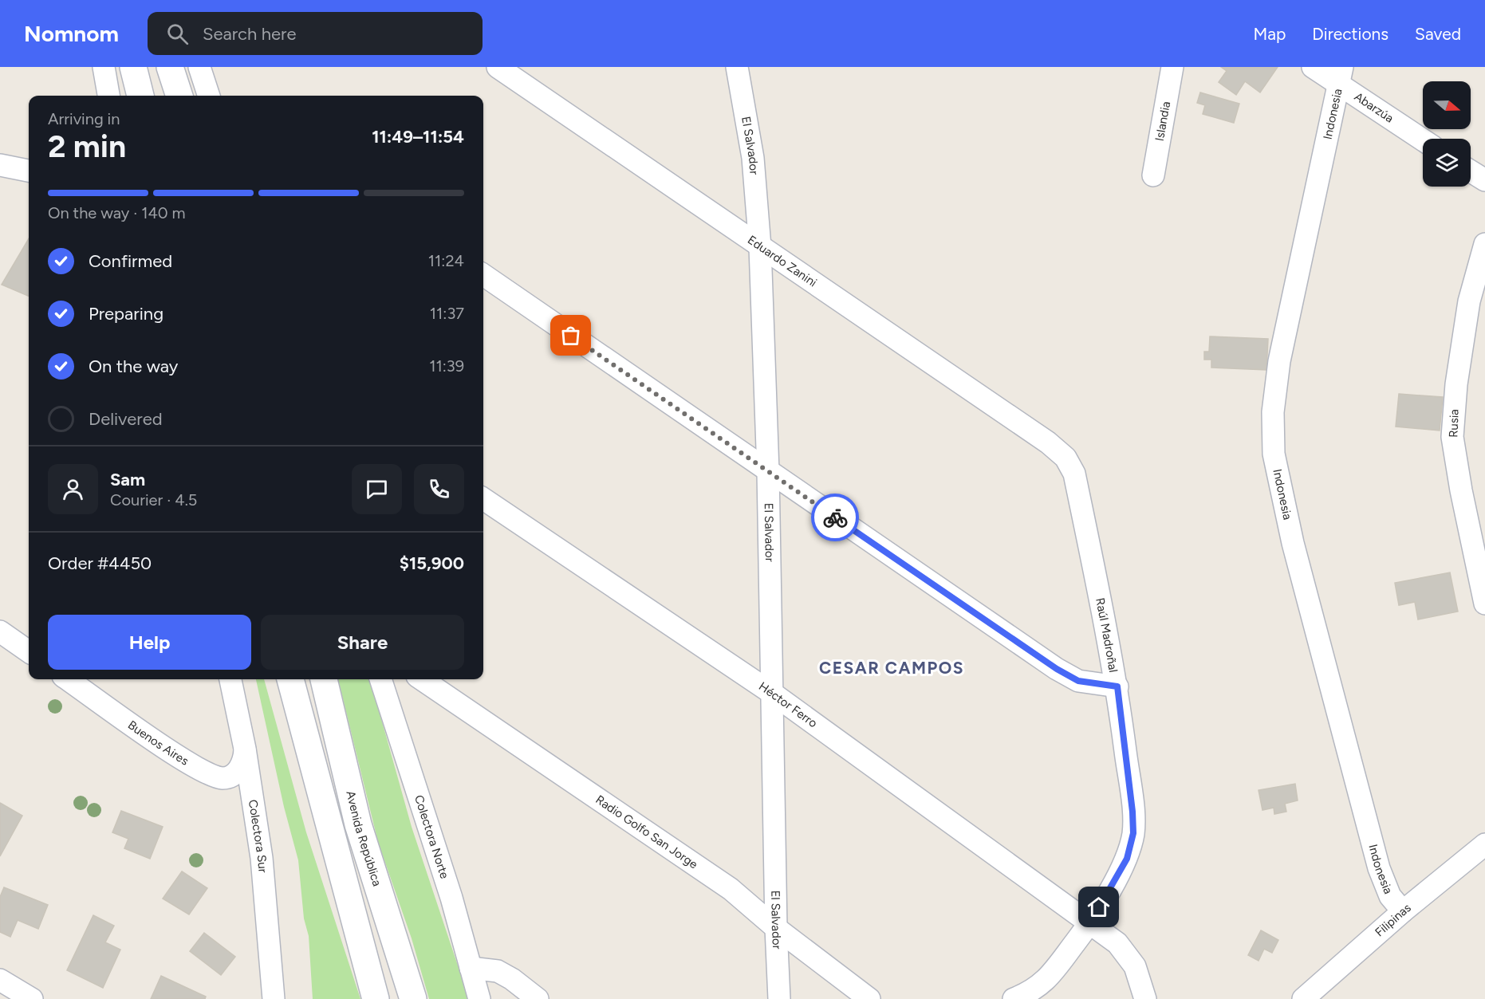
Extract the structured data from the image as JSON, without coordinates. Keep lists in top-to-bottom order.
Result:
{
  "streets": {
    "street": [
      "Abarzúa",
      "Indonesia",
      "Islandia",
      "El Salvador",
      "Eduardo Zanini",
      "Rusia",
      "Raúl Madroñal",
      "Héctor Ferro",
      "Buenos Aires",
      "Radio Golfo San Jorge",
      "Colectora Sur",
      "Colectora Norte",
      "Avenida República",
      "Filipinas"
    ]
  },
  "crossings": [
    ["Abarzúa", "Indonesia"],
    ["Indonesia", "Filipinas"],
    ["El Salvador", "Eduardo Zanini"],
    ["El Salvador", "Héctor Ferro"],
    ["El Salvador", "Radio Golfo San Jorge"],
    ["Eduardo Zanini", "Raúl Madroñal"],
    ["Raúl Madroñal", "Héctor Ferro"],
    ["Buenos Aires", "Colectora Sur"]
  ],
  "districts": ["CESAR CAMPOS"],
  "north": "right",
  "page": {
    "header": "Nomnom",
    "search": "Search here",
    "nav": ["Map", "Directions", "Saved"],
    "heading": ["2 min", "Arriving in", "11:49–11:54"],
    "panel": [
      "Sam",
      "Courier · 4.5",
      "Order #4450",
      "$15,900"
    ],
    "bar": "On the way · 140 m",
    "list": [
      ["Confirmed", "11:24"],
      ["Preparing", "11:37"],
      ["On the way", "11:39"],
      "Delivered"
    ],
    "buttons": ["Help", "Share"]
  }
}
